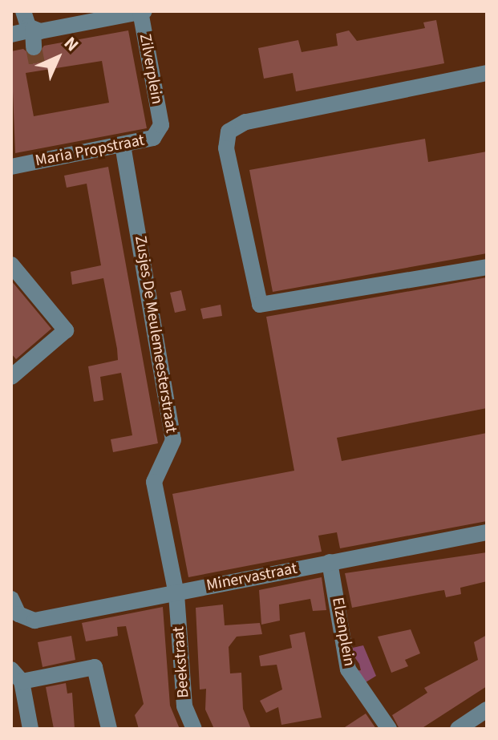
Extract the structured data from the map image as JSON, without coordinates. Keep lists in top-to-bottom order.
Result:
{
  "streets": {
    "street": [
      "Zilverplein",
      "Maria Propstraat",
      "Zusjes De Meulemeesterstraat",
      "Minervastraat",
      "Elzenplein",
      "Beekstraat"
    ]
  },
  "crossings": [
    ["Zilverplein", "Maria Propstraat"],
    ["Maria Propstraat", "Zusjes De Meulemeesterstraat"],
    ["Zusjes De Meulemeesterstraat", "Minervastraat"],
    ["Zusjes De Meulemeesterstraat", "Beekstraat"],
    ["Minervastraat", "Elzenplein"],
    ["Minervastraat", "Beekstraat"]
  ],
  "north": "top right"
}
